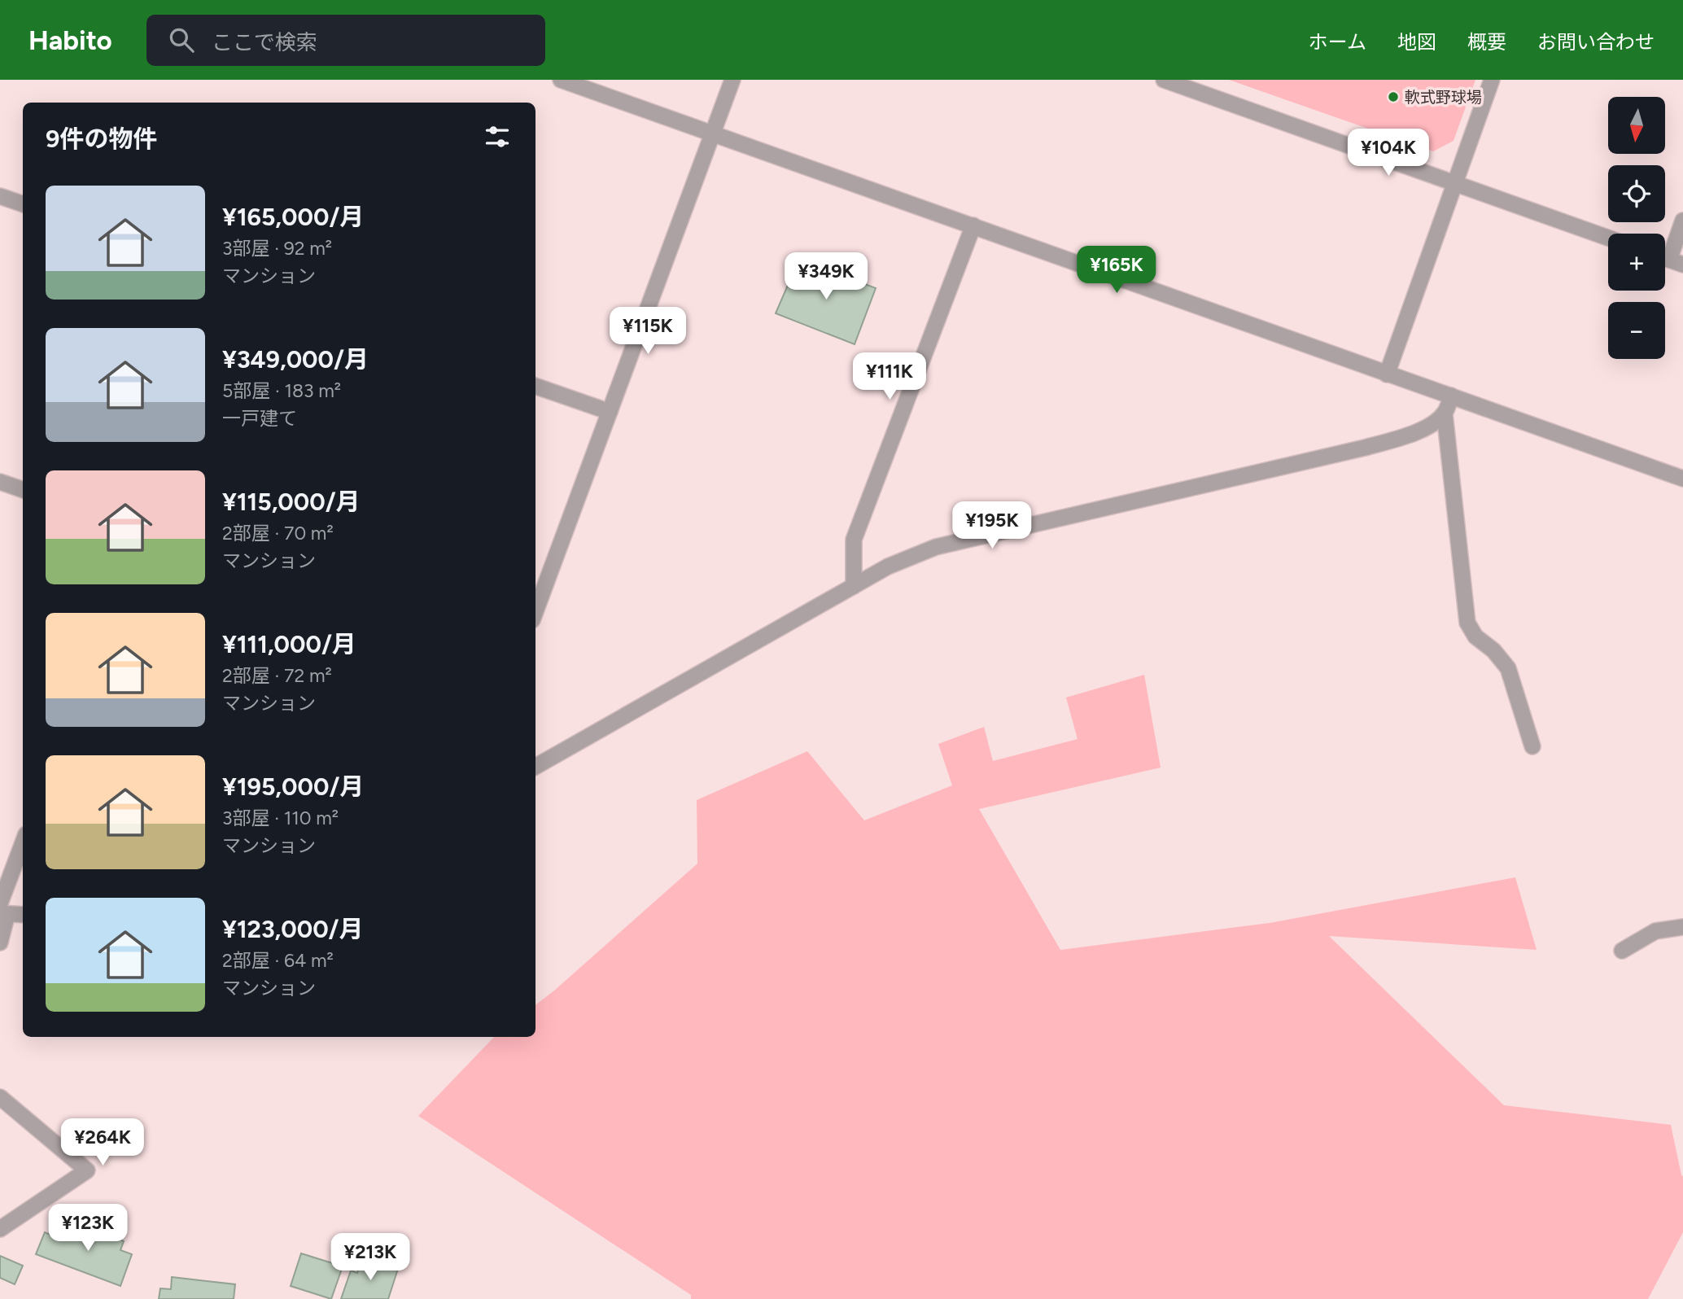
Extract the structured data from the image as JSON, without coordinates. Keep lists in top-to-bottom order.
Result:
{
  "places": ["軟式野球場"],
  "north": "bottom",
  "page": {
    "header": "Habito",
    "search": "ここで検索",
    "nav": [
      "ホーム",
      "地図",
      "概要",
      "お問い合わせ"
    ],
    "map_buttons": ["+", "−"],
    "heading": "9件の物件",
    "price": [
      "¥104K",
      "¥165K",
      "¥349K",
      "¥115K",
      "¥111K",
      "¥195K",
      "¥264K",
      "¥123K",
      "¥213K"
    ],
    "list": [
      {
        "name": "¥165,000/月",
        "note": "3部屋 · 92 m² · マンション"
      },
      {
        "name": "¥349,000/月",
        "note": "5部屋 · 183 m² · 一戸建て"
      },
      {
        "name": "¥115,000/月",
        "note": "2部屋 · 70 m² · マンション"
      },
      {
        "name": "¥111,000/月",
        "note": "2部屋 · 72 m² · マンション"
      },
      {
        "name": "¥195,000/月",
        "note": "3部屋 · 110 m² · マンション"
      },
      {
        "name": "¥123,000/月",
        "note": "2部屋 · 64 m² · マンション"
      }
    ]
  }
}
